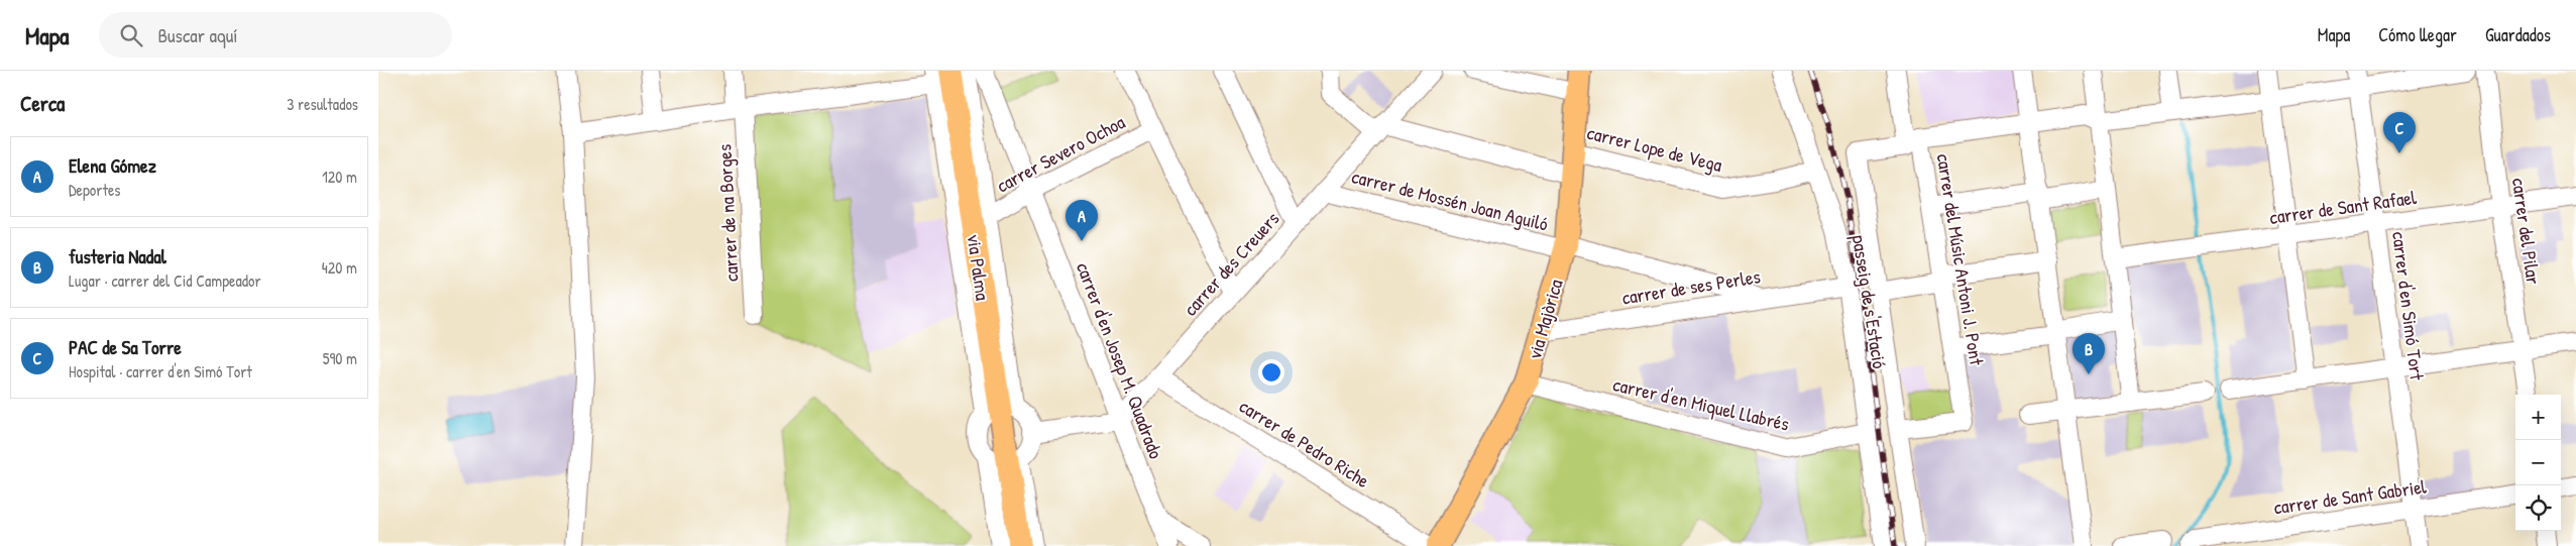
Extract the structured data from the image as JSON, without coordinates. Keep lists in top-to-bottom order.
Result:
{
  "streets": {
    "main road": ["via Palma", "via Majòrica"],
    "street": [
      "carrer Lope de Vega",
      "carrer Severo Ochoa",
      "carrer de Mossén Joan Aguiló",
      "carrer de Sant Rafael",
      "carrer de na Borges",
      "carrer del Pilar",
      "carrer del Músic Antoni J. Pont",
      "carrer des Creuers",
      "carrer de ses Perles",
      "passeig de s'Estació",
      "carrer d'en Simó Tort",
      "carrer d'en Josep M. Quadrado",
      "carrer d'en Miquel Llabrés",
      "carrer de Pedro Riche",
      "carrer de Sant Gabriel"
    ]
  },
  "crossings": [
    ["carrer Lope de Vega", "passeig de s'Estació"],
    ["carrer Lope de Vega", "via Majòrica"],
    ["carrer Severo Ochoa", "via Palma"],
    ["carrer Severo Ochoa", "carrer d'en Josep M. Quadrado"],
    ["carrer de Mossén Joan Aguiló", "carrer des Creuers"],
    ["carrer de Mossén Joan Aguiló", "carrer de ses Perles"],
    ["carrer de Mossén Joan Aguiló", "via Majòrica"],
    ["carrer de Sant Rafael", "carrer del Pilar"],
    ["carrer de Sant Rafael", "carrer d'en Simó Tort"],
    ["carrer del Músic Antoni J. Pont", "passeig de s'Estació"],
    ["carrer des Creuers", "carrer d'en Josep M. Quadrado"],
    ["carrer des Creuers", "carrer de Pedro Riche"],
    ["carrer de ses Perles", "passeig de s'Estació"],
    ["carrer de ses Perles", "via Majòrica"],
    ["passeig de s'Estació", "carrer d'en Miquel Llabrés"],
    ["carrer d'en Simó Tort", "carrer de Sant Gabriel"],
    ["via Majòrica", "carrer d'en Miquel Llabrés"]
  ],
  "page": {
    "header": "Mapa",
    "search": "Buscar aquí",
    "nav": ["Mapa", "Cómo llegar", "Guardados"],
    "heading": ["Cerca", "3 resultados"],
    "pins": ["C", "A", "B"],
    "list": [
      {
        "mark": "A",
        "name": "Elena Gómez",
        "note": "Deportes",
        "value": "120 m"
      },
      {
        "mark": "B",
        "name": "fusteria Nadal",
        "note": "Lugar · carrer del Cid Campeador",
        "value": "420 m"
      },
      {
        "mark": "C",
        "name": "PAC de Sa Torre",
        "note": "Hospital · carrer d'en Simó Tort",
        "value": "590 m"
      }
    ],
    "map_buttons": ["+", "−"]
  }
}
